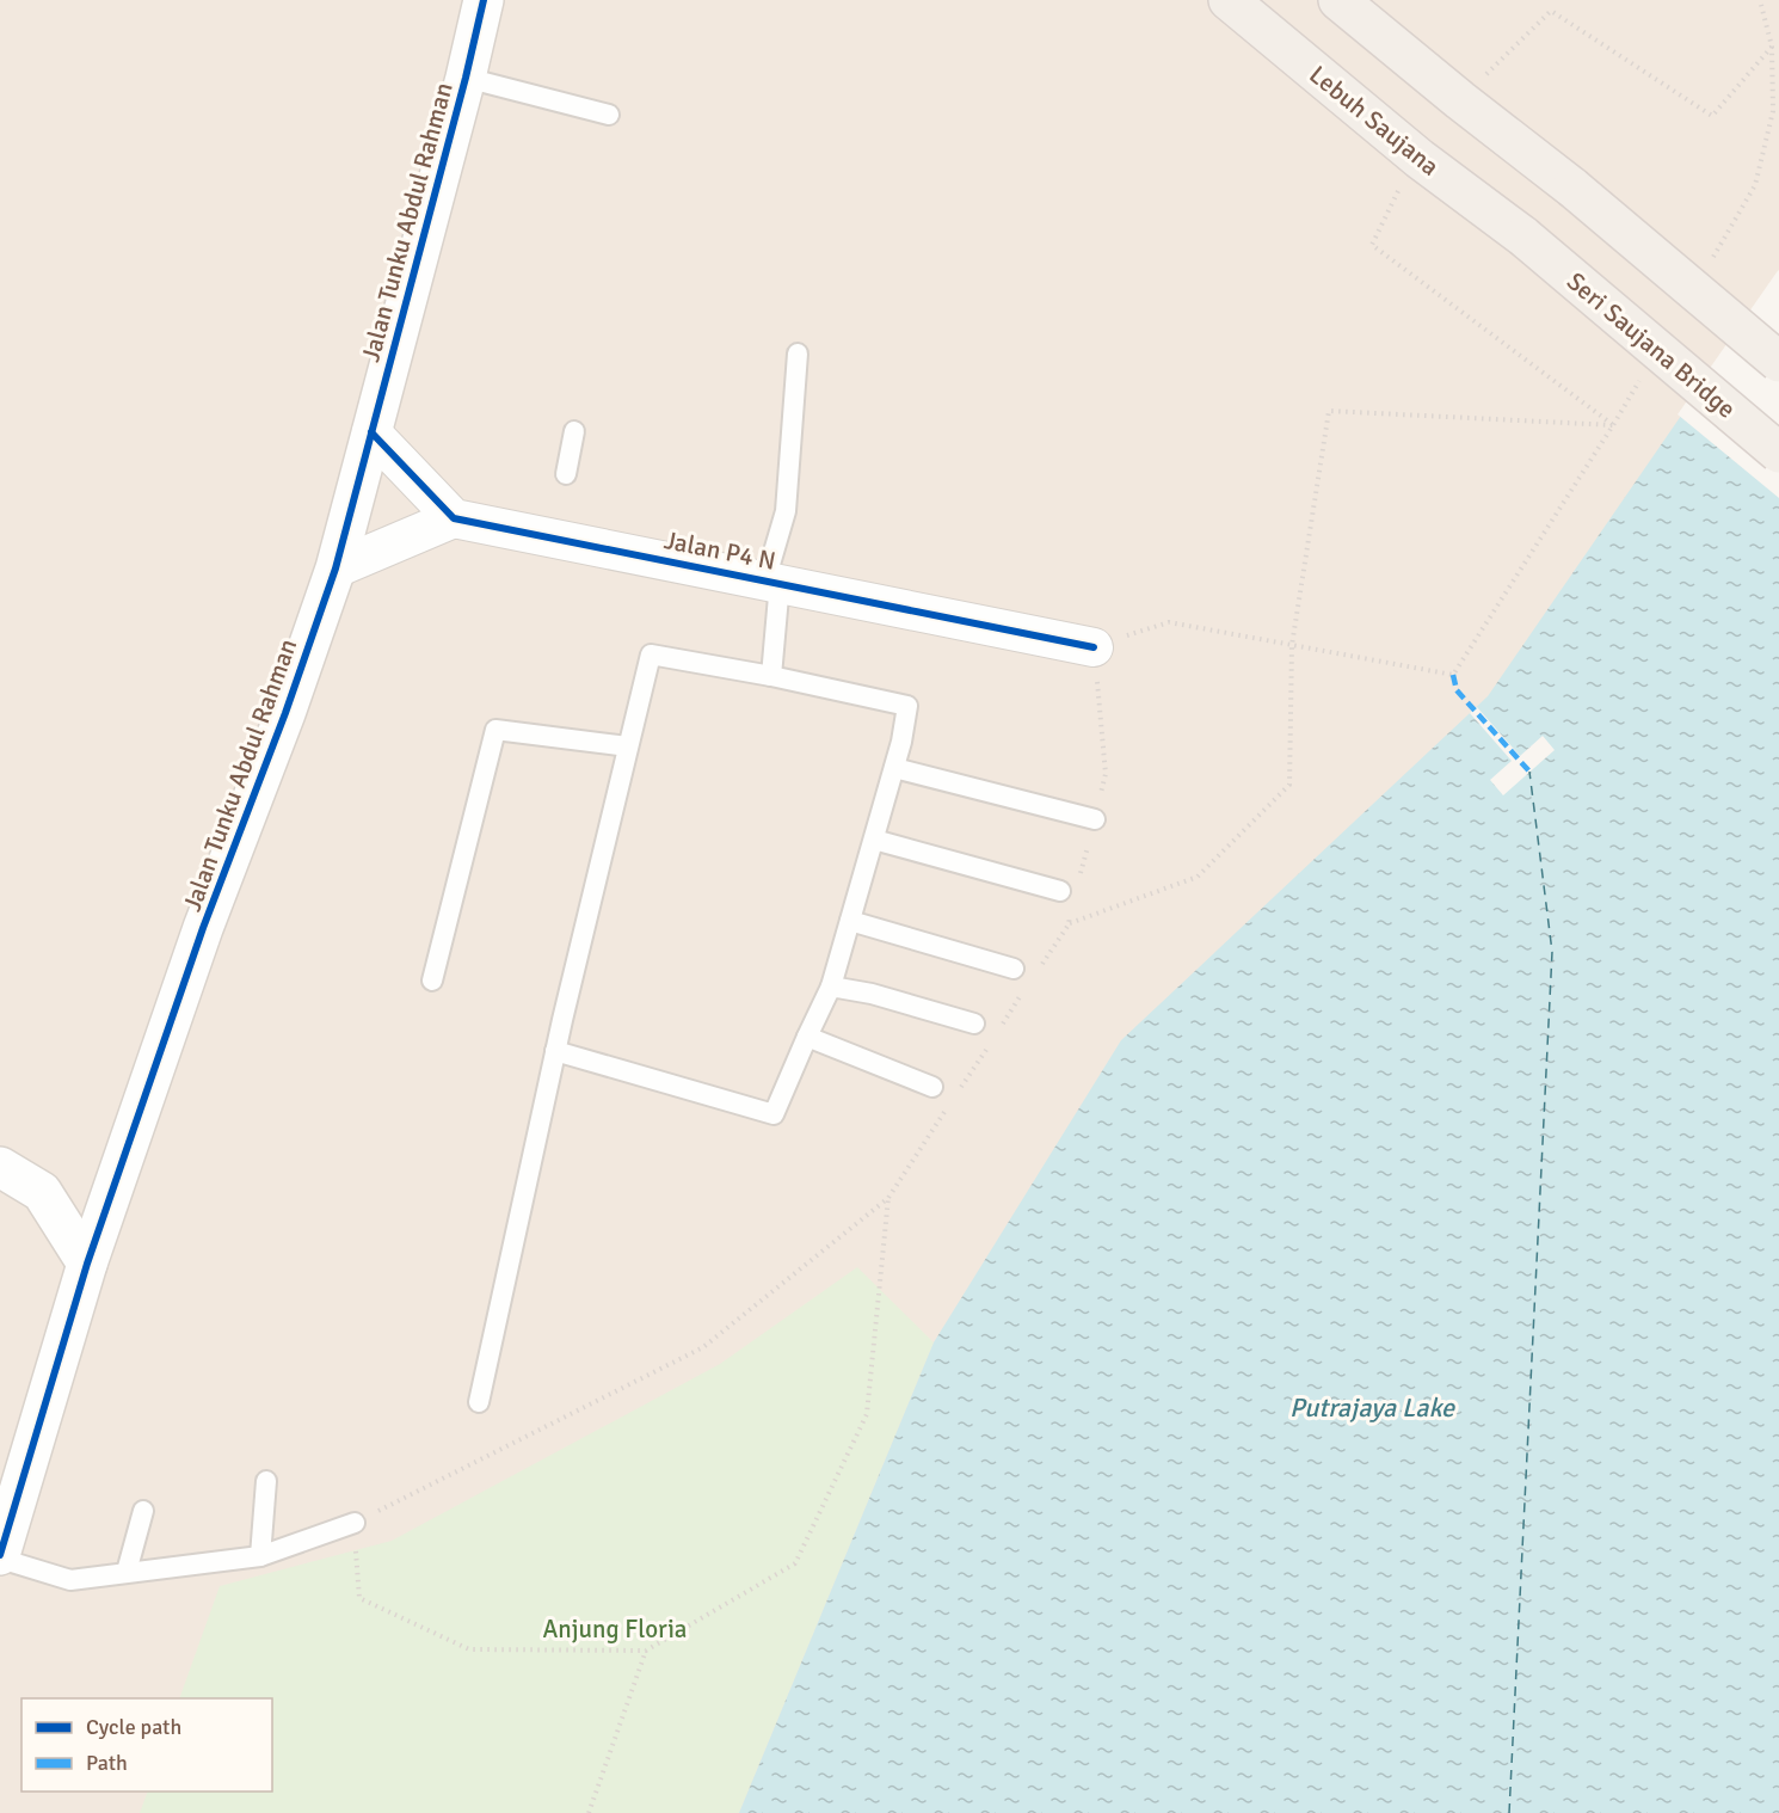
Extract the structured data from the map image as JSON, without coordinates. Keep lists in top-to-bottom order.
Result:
{
  "streets": {
    "main road": ["Lebuh Saujana", "Seri Saujana Bridge"],
    "street": ["Jalan Tunku Abdul Rahman", "Jalan P4 N"]
  },
  "crossings": [
    ["Lebuh Saujana", "Seri Saujana Bridge"]
  ],
  "water": ["Putrajaya Lake"],
  "parks": ["Anjung Floria"],
  "legend": ["Cycle path", "Path"]
}
